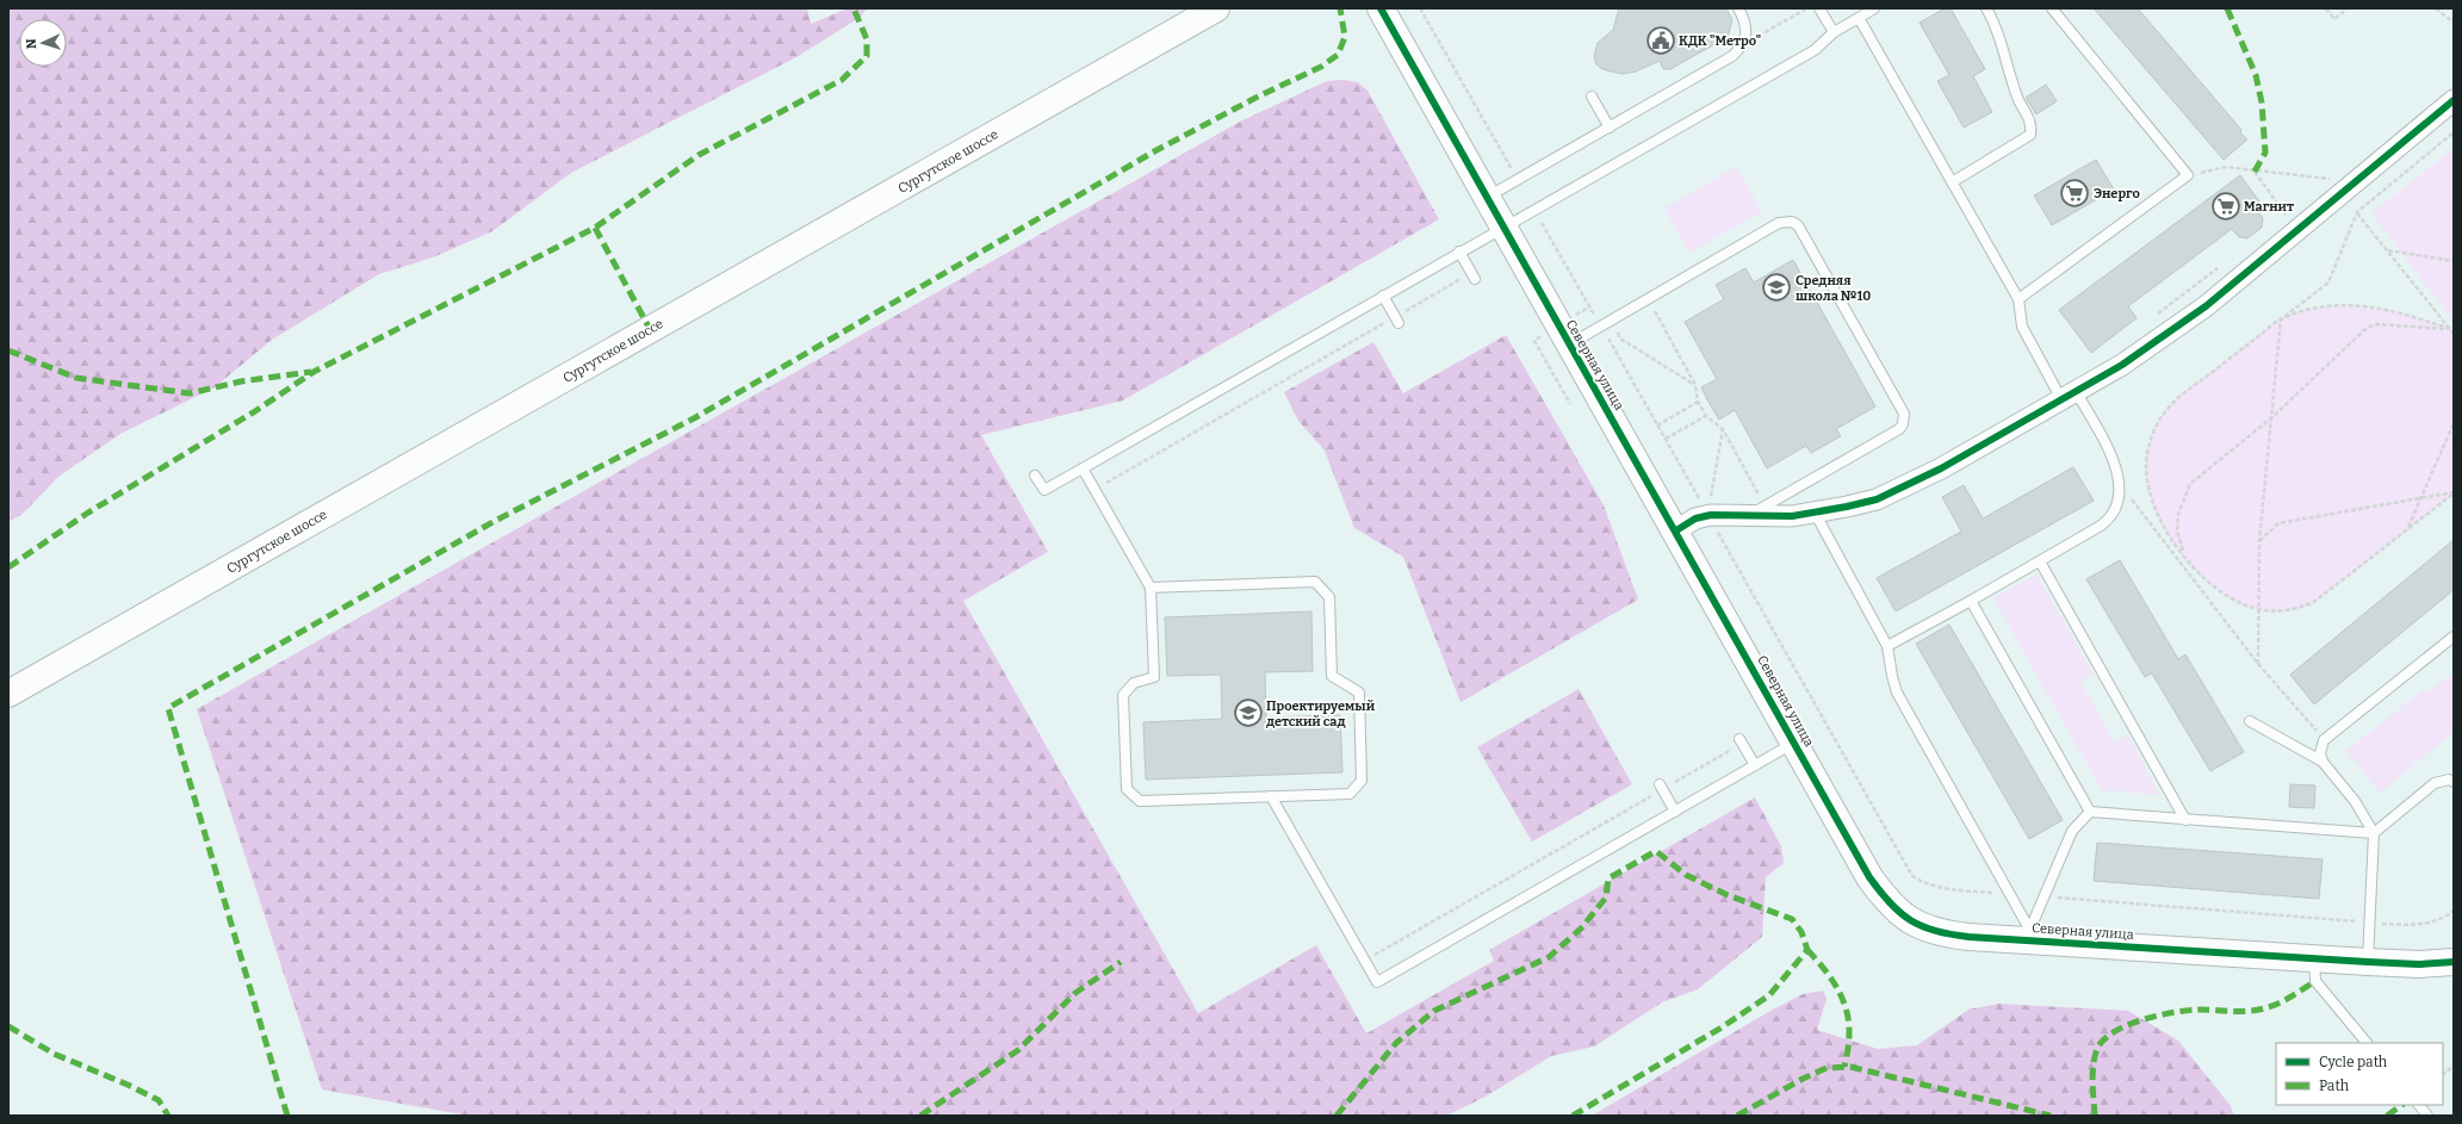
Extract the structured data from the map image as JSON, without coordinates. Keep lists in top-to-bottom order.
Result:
{
  "streets": {
    "street": ["Сургутское шоссе", "Северная улица"]
  },
  "places": {
    "public building": ["КДК \"Метро\""],
    "supermarket": ["Энерго", "Магнит"],
    "school or university": ["Средняя школа №10", "Проектируемый детский сад"]
  },
  "legend": ["Cycle path", "Path"],
  "north": "left"
}
